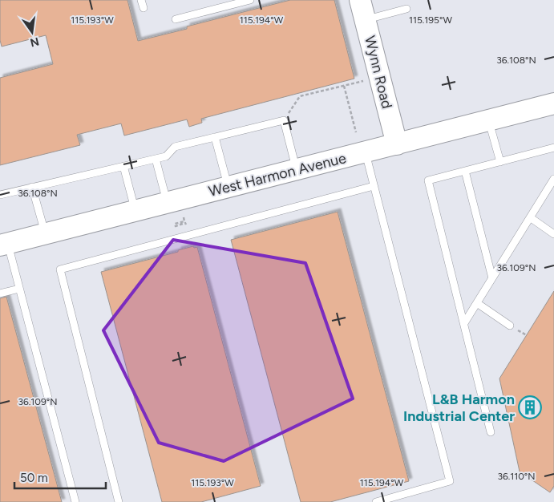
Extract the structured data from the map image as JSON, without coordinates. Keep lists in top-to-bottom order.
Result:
{
  "streets": {
    "main road": ["Wynn Road", "West Harmon Avenue"]
  },
  "crossings": [
    ["Wynn Road", "West Harmon Avenue"]
  ],
  "places": {
    "building": ["L&B Harmon Industrial Center"]
  },
  "scale_bar": "50 m",
  "north": "bottom",
  "coordinates": [
    "115.193°W",
    "115.194°W",
    "115.195°W",
    "36.108°N",
    "36.109°N",
    "36.110°N"
  ]
}
